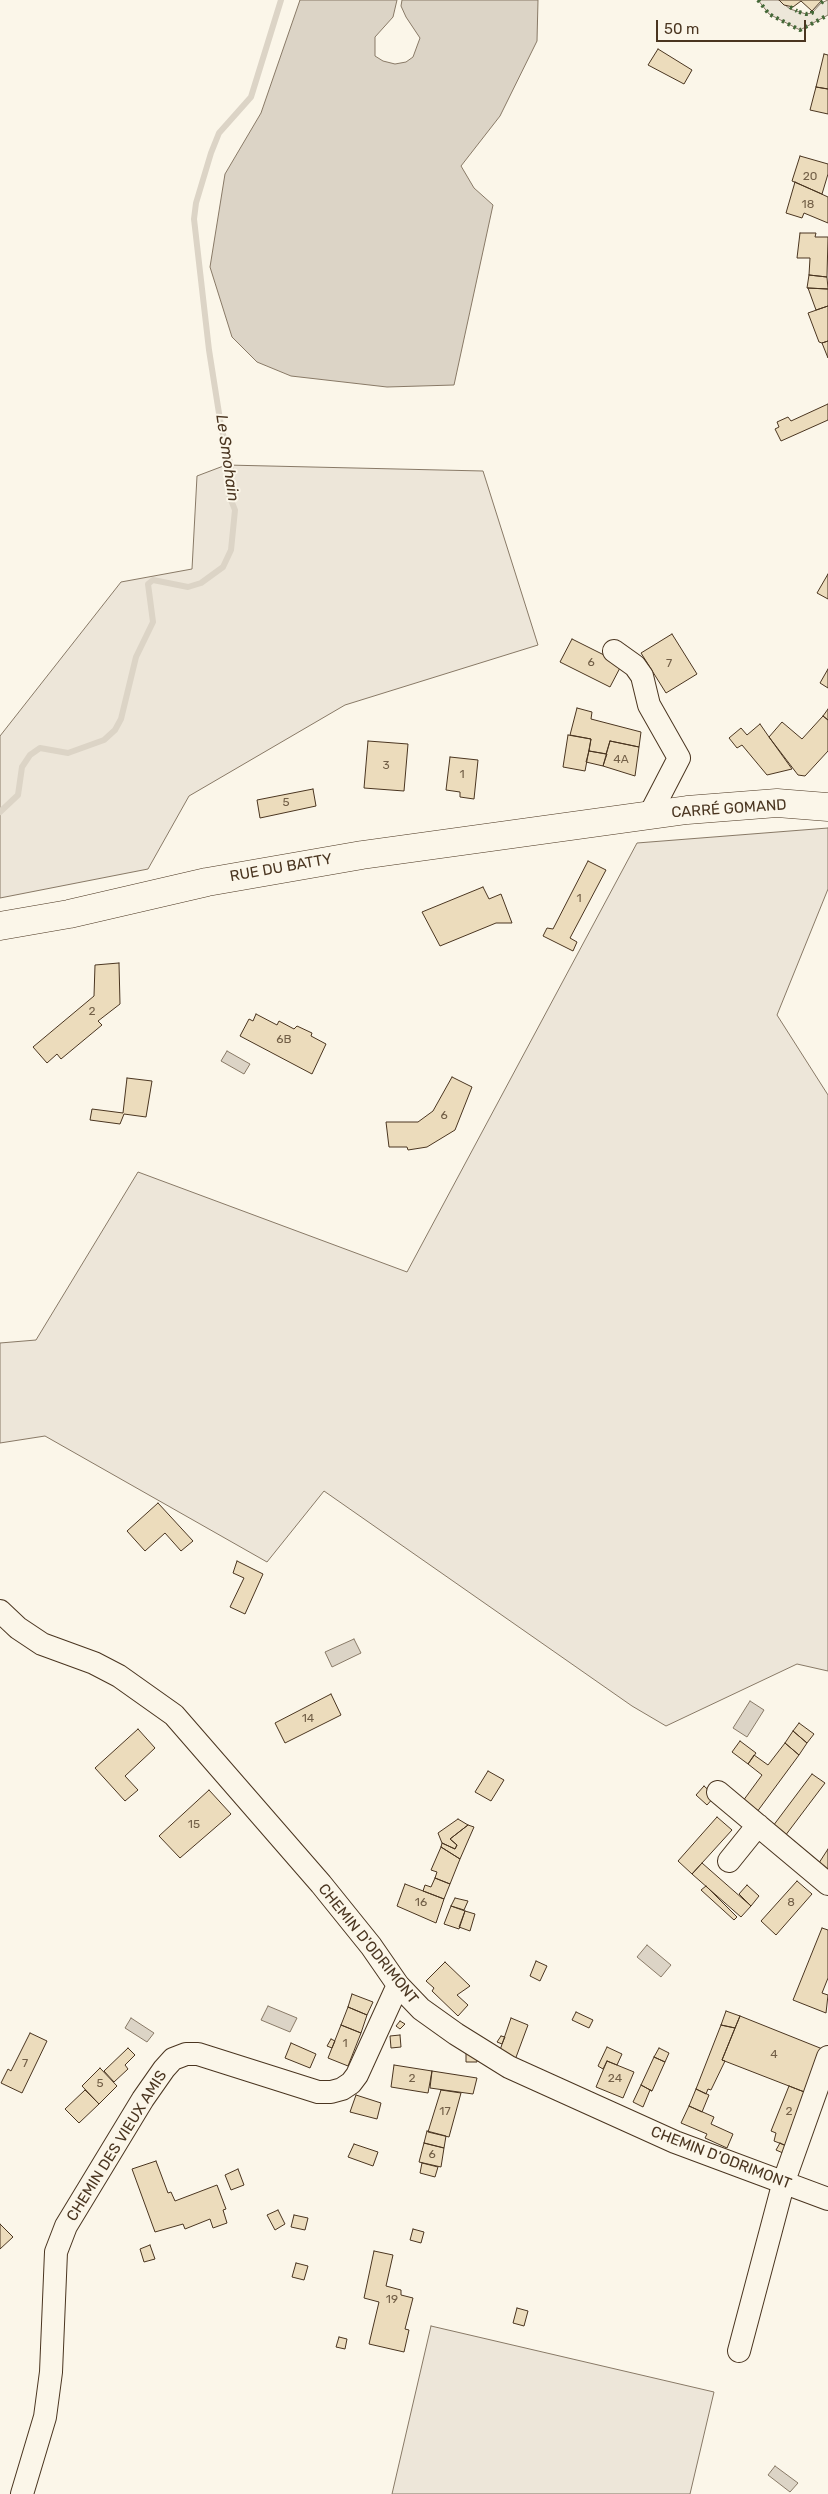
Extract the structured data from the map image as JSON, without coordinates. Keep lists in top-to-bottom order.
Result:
{
  "streets": {
    "main road": ["CARRÉ GOMAND", "RUE DU BATTY"],
    "street": ["CHEMIN D'ODRIMONT", "CHEMIN DES VIEUX AMIS"]
  },
  "crossings": [
    ["CARRÉ GOMAND", "RUE DU BATTY"],
    ["CHEMIN D'ODRIMONT", "CHEMIN DES VIEUX AMIS"]
  ],
  "water": ["Le Smohain"],
  "house_numbers": [
    "20",
    "18",
    "6",
    "7",
    "4A",
    "3",
    "1",
    "5",
    "1",
    "2",
    "6B",
    "6",
    "14",
    "15",
    "16",
    "8",
    "1",
    "4",
    "7",
    "2",
    "24",
    "5",
    "17",
    "2",
    "6",
    "19"
  ],
  "scale_bar": "50 m"
}
